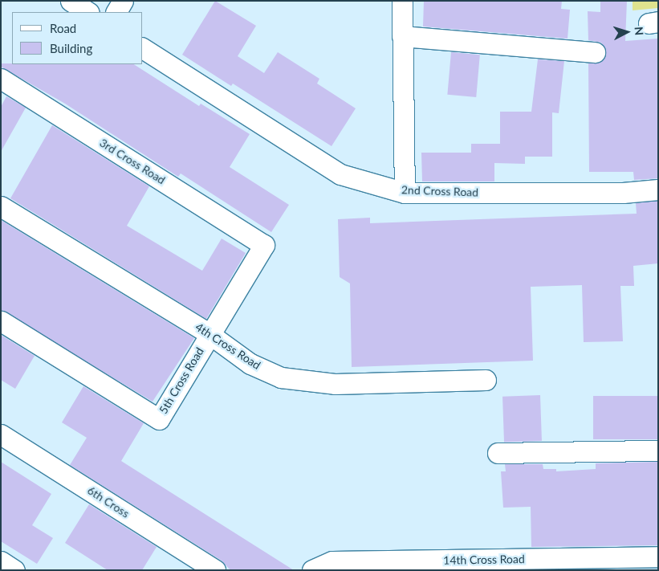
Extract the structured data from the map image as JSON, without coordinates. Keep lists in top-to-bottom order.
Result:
{
  "streets": {
    "street": [
      "3rd Cross Road",
      "2nd Cross Road",
      "4th Cross Road",
      "5th Cross Road",
      "6th Cross",
      "14th Cross Road"
    ]
  },
  "crossings": [
    ["3rd Cross Road", "5th Cross Road"],
    ["4th Cross Road", "5th Cross Road"]
  ],
  "legend": ["Road", "Building"],
  "north": "right"
}
